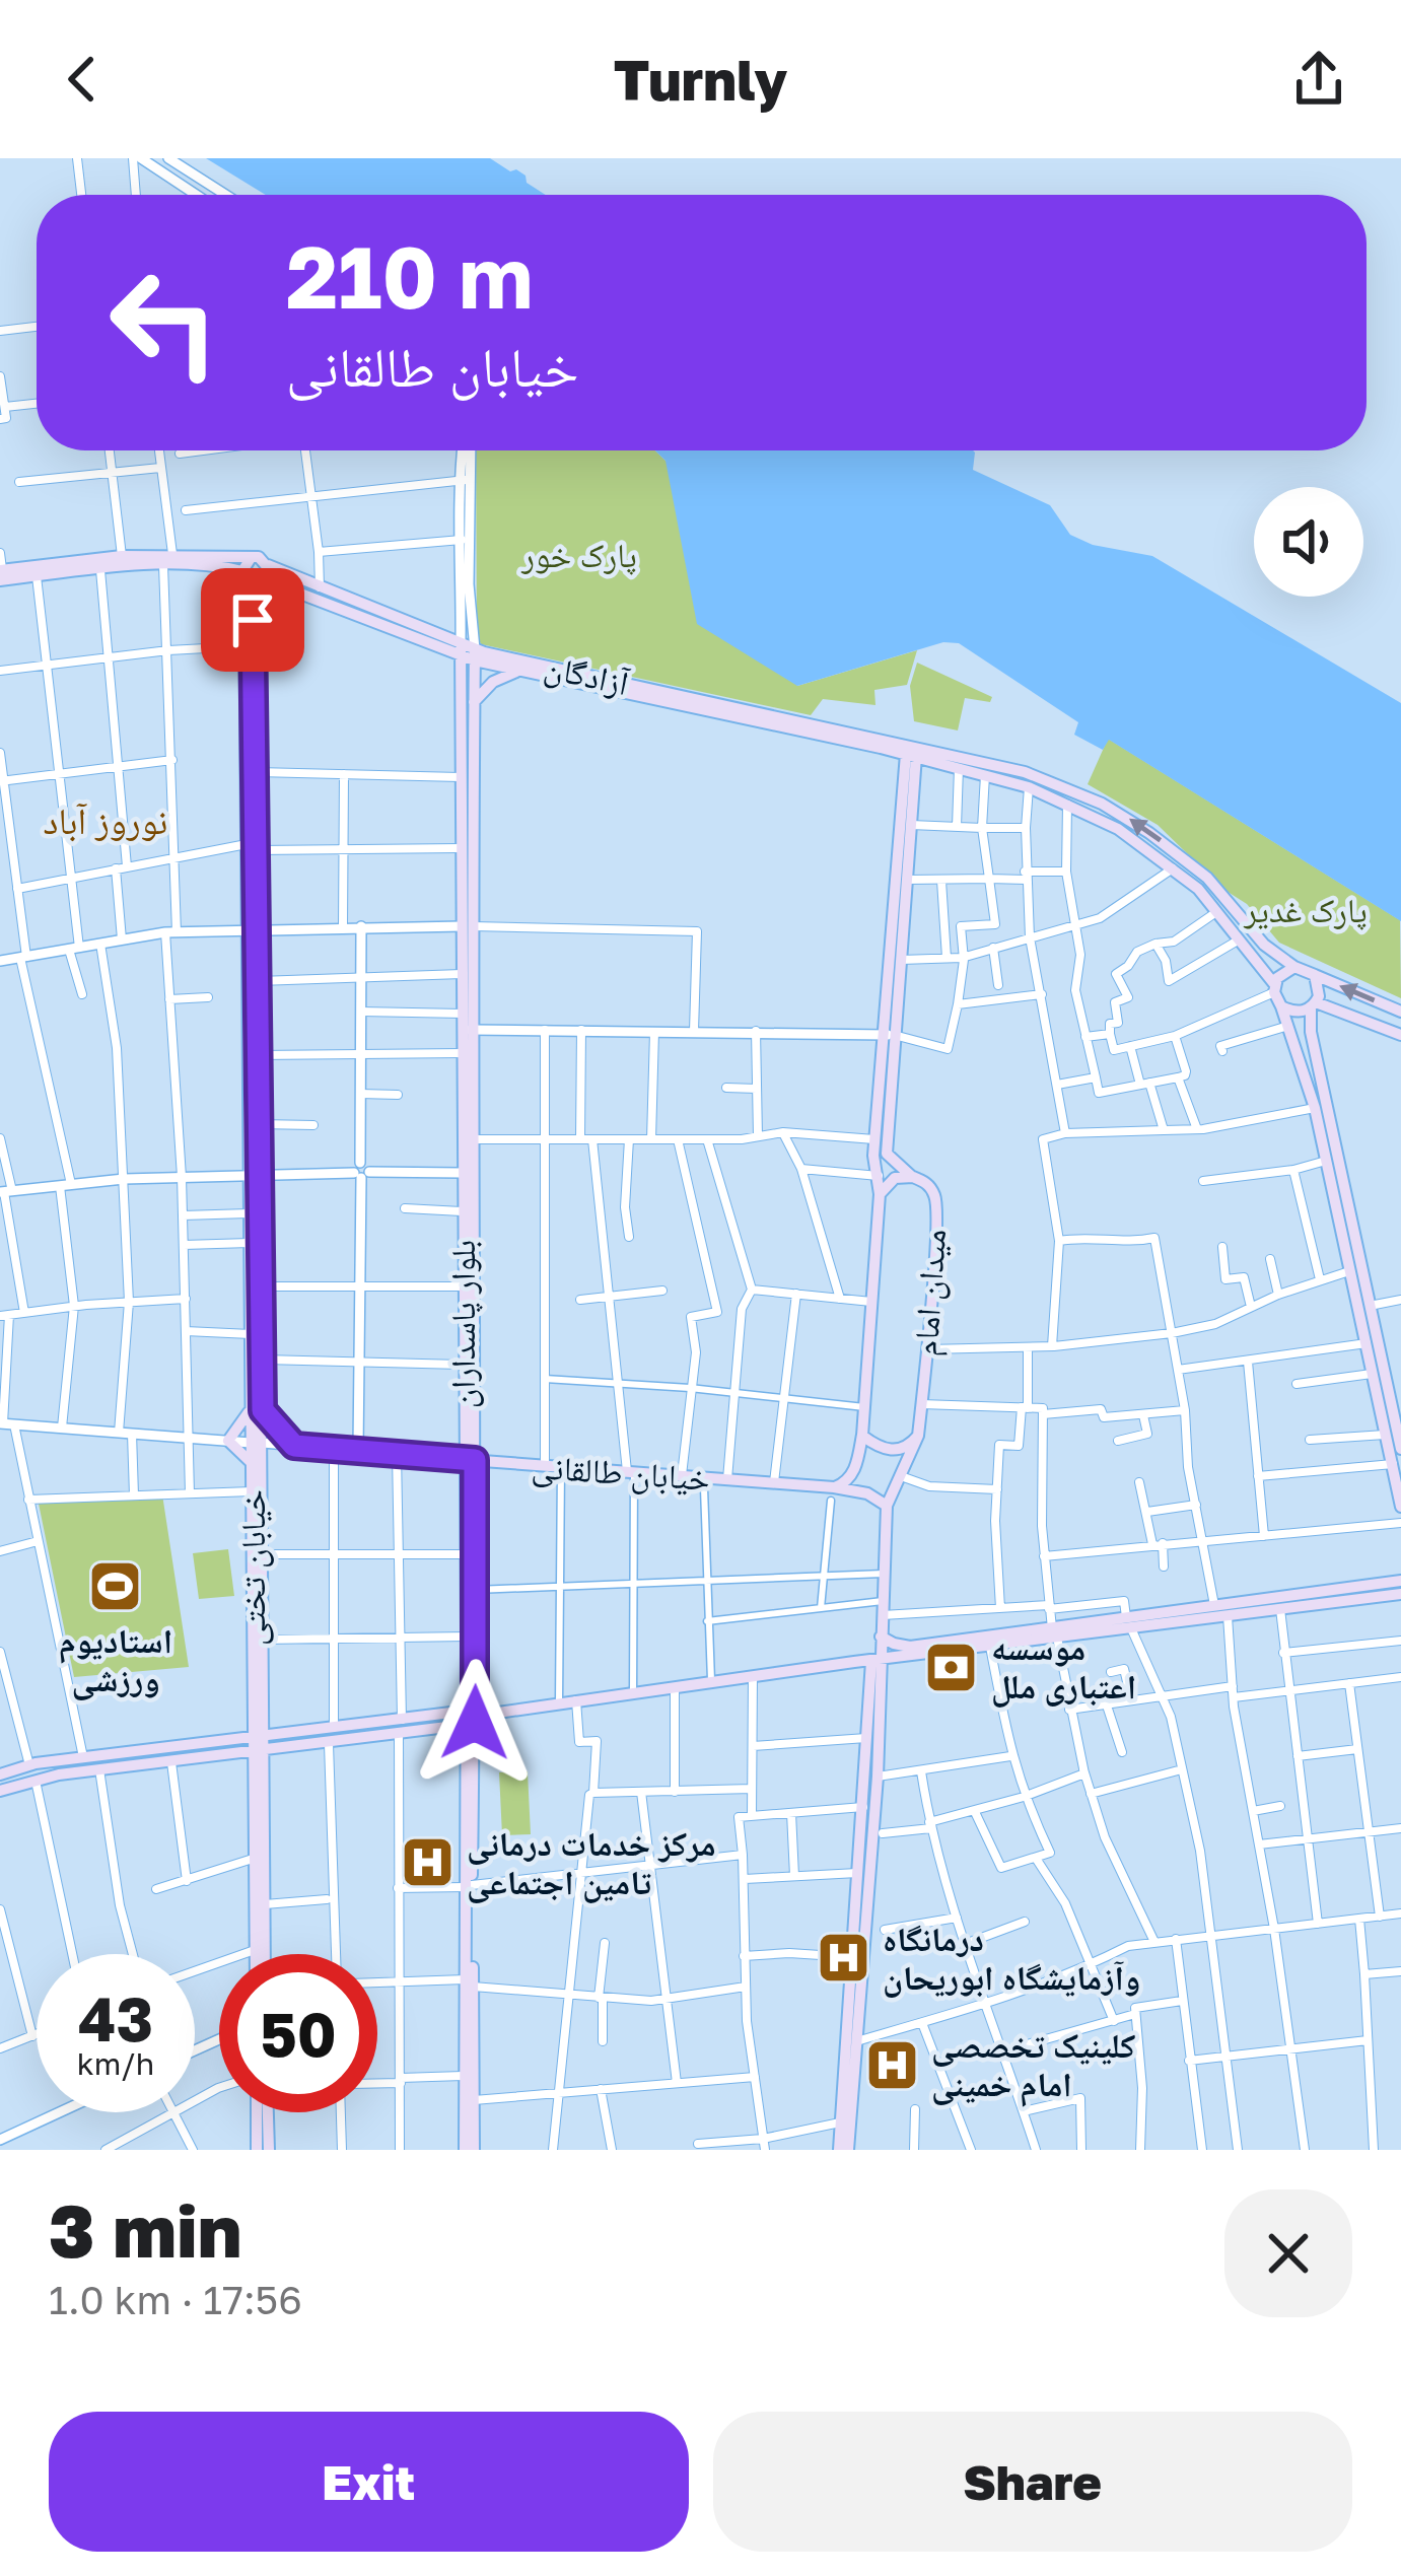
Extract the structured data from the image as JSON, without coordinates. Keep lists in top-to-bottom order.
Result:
{
  "streets": {
    "main road": [
      "آزادگان",
      "میدان امام",
      "بلوار پاسداران",
      "خیابان طالقانی",
      "خیابان تختی"
    ]
  },
  "crossings": [
    ["آزادگان", "بلوار پاسداران"],
    ["آزادگان", "خیابان تختی"],
    ["میدان امام", "خیابان طالقانی"],
    ["بلوار پاسداران", "خیابان طالقانی"],
    ["خیابان طالقانی", "خیابان تختی"]
  ],
  "districts": ["نوروز آباد"],
  "parks": ["پارک خور", "پارک غدیر"],
  "places": {
    "sports": ["استادیوم ورزشی"],
    "bank": ["موسسه اعتباری ملل"],
    "hospital": ["مرکز خدمات درمانی تامین اجتماعی", "درمانگاه وآزمایشگاه ابوریحان", "کلینیک تخصصی امام خمینی"]
  },
  "page": {
    "header": "Turnly",
    "turn": ["210 m", "خیابان طالقانی"],
    "speed": "43 km/h",
    "limit": "50",
    "heading": ["3 min", "1.0 km · 17:56"],
    "buttons": ["Exit", "Share"]
  }
}
